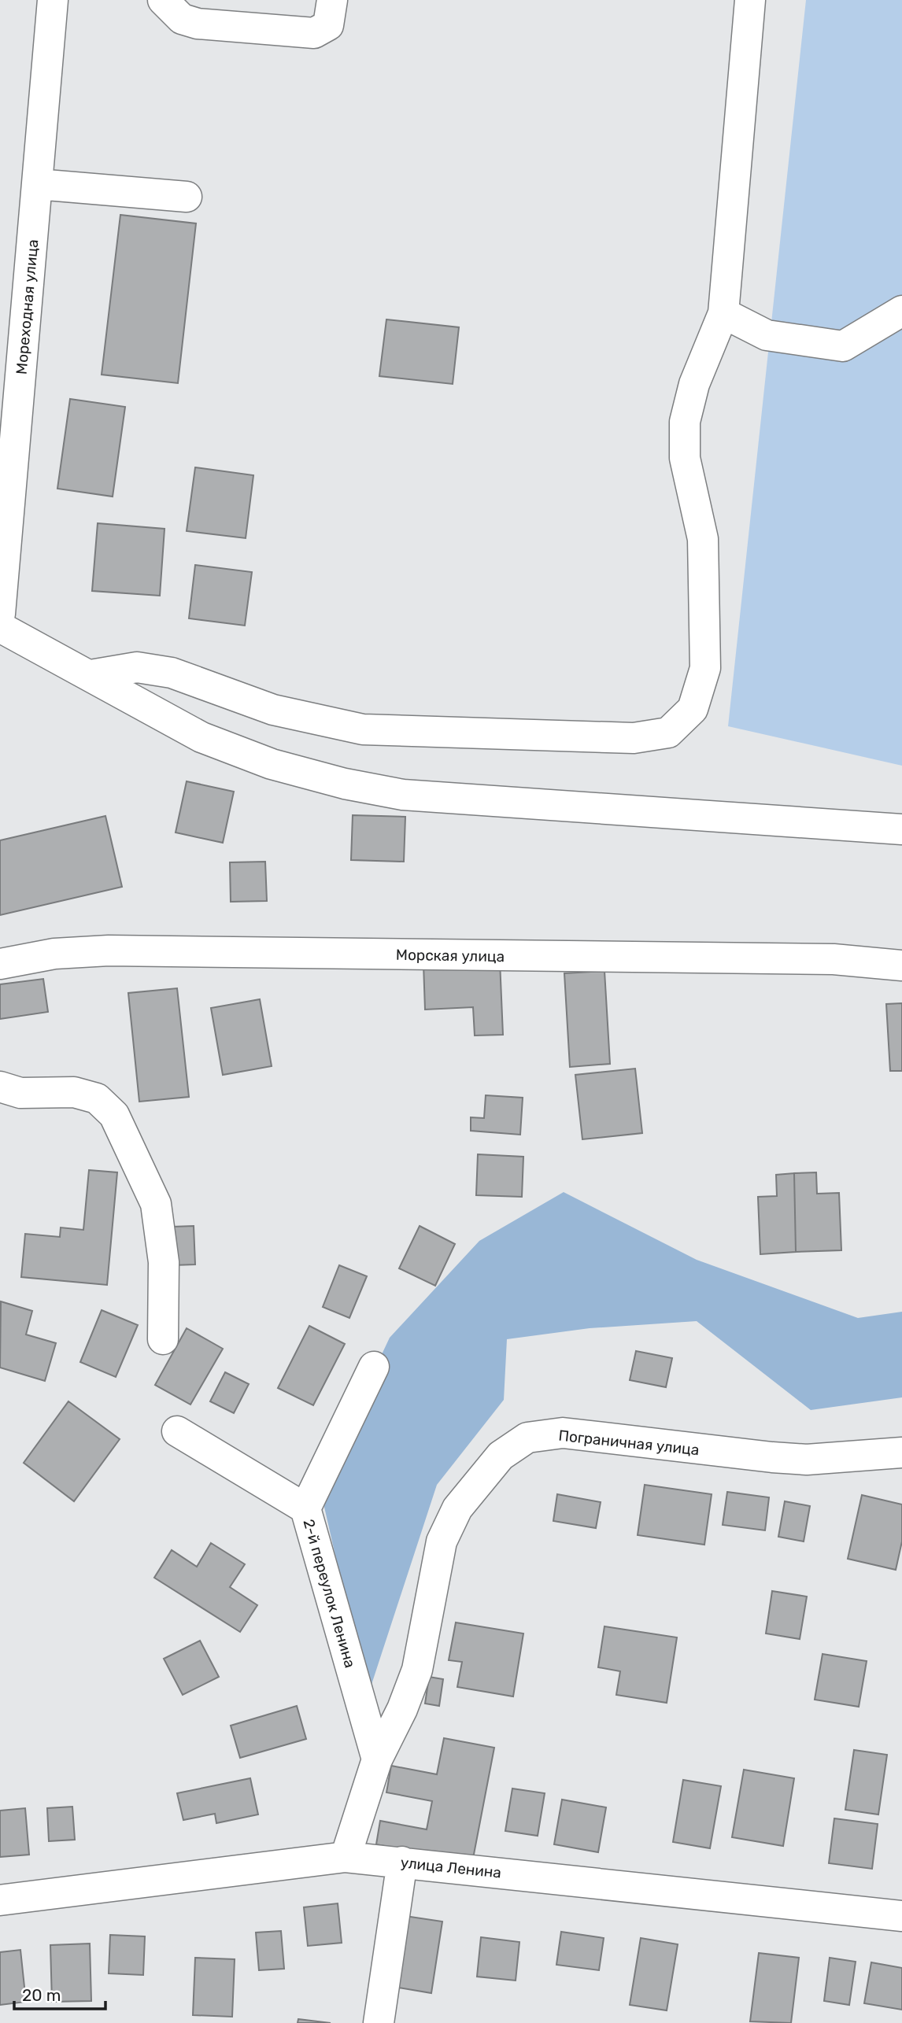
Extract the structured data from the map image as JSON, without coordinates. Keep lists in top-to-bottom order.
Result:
{
  "streets": {
    "street": [
      "Мореходная улица",
      "Морская улица",
      "Пограничная улица",
      "2-й переулок Ленина",
      "улица Ленина"
    ]
  },
  "crossings": [
    ["Пограничная улица", "2-й переулок Ленина"],
    ["Пограничная улица", "улица Ленина"]
  ],
  "scale_bar": "20 m"
}
